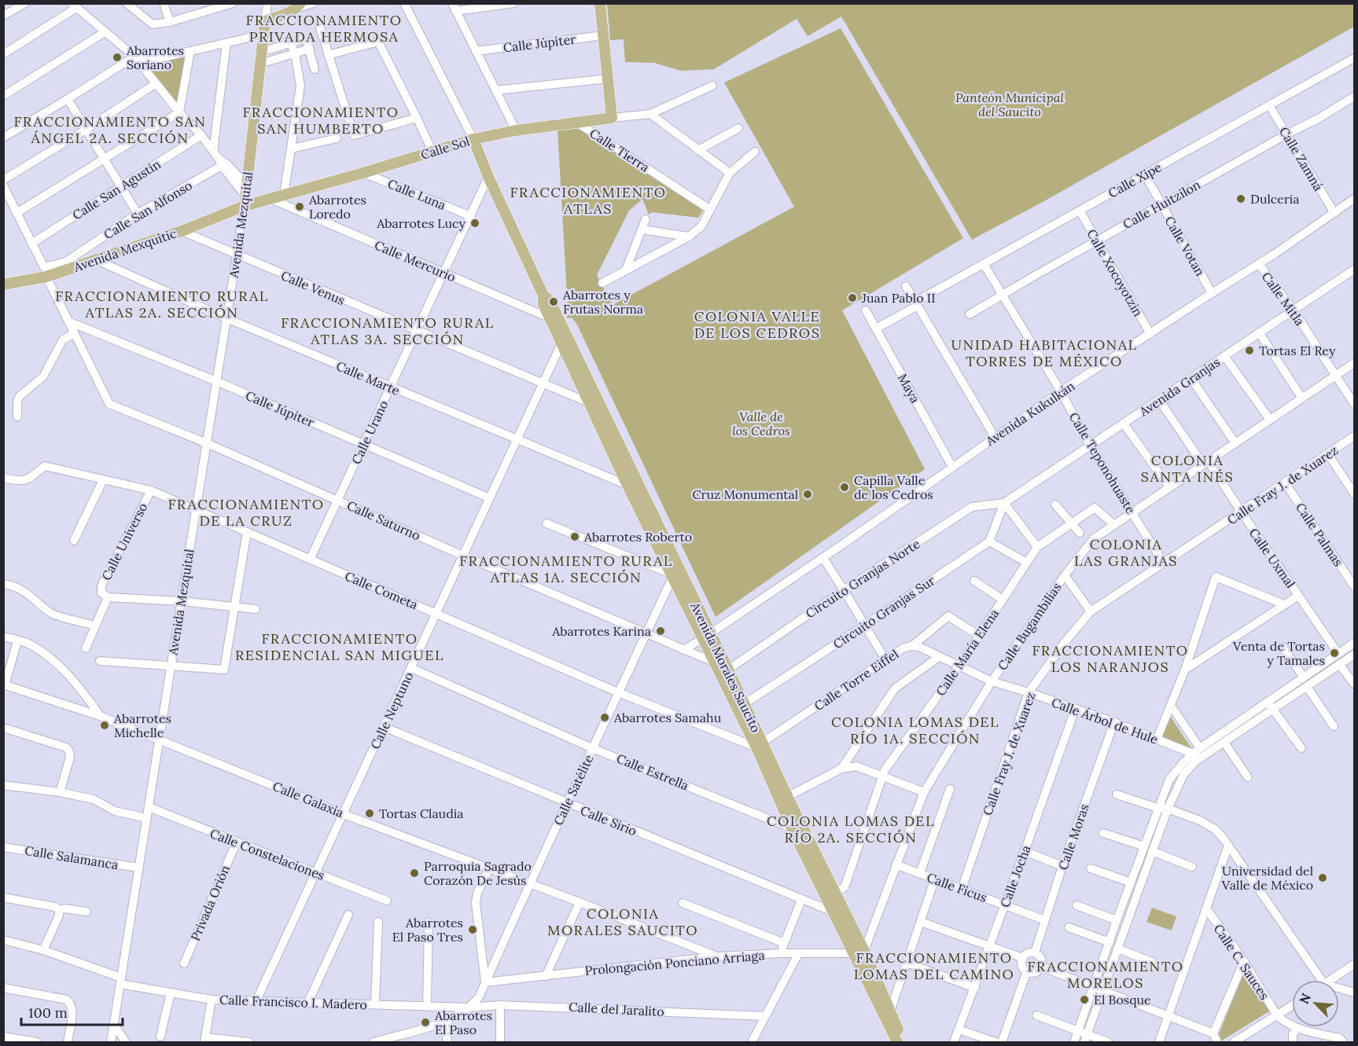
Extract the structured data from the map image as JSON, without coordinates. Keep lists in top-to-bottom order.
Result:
{
  "streets": {
    "main road": [
      "Calle Sol",
      "Avenida Mezquital",
      "Avenida Mexquitic",
      "Avenida Morales Saucito"
    ],
    "street": [
      "Calle Júpiter",
      "Calle Tierra",
      "Calle Zamná",
      "Calle Xipe",
      "Calle San Agustín",
      "Calle Luna",
      "Calle Huitzilon",
      "Calle San Alfonso",
      "Calle Votan",
      "Calle Mercurio",
      "Calle Xocoyotzin",
      "Calle Venus",
      "Calle Mitla",
      "Calle Marte",
      "Avenida Granjas",
      "Maya",
      "Avenida Kukulkán",
      "Calle Urano",
      "Calle Teponohuaste",
      "Calle Fray J. de Xuarez",
      "Calle Saturno",
      "Calle Palmas",
      "Calle Universo",
      "Calle Uxmal",
      "Circuito Granjas Norte",
      "Calle Cometa",
      "Circuito Granjas Sur",
      "Calle Bugambilias",
      "Calle María Elena",
      "Calle Torre Eiffel",
      "Calle Neptuno",
      "Calle Árbol de Hule",
      "Calle Estrella",
      "Calle Satélite",
      "Calle Galaxia",
      "Calle Sirio",
      "Calle Moras",
      "Calle Constelaciones",
      "Calle Salamanca",
      "Calle Jocha",
      "Calle Ficus",
      "Privada Orión",
      "Calle C. Sauces",
      "Prolongación Ponciano Arriaga",
      "Calle Francisco I. Madero",
      "Calle del Jaralito"
    ]
  },
  "crossings": [
    ["Calle Júpiter", "Avenida Mezquital"],
    ["Calle Júpiter", "Calle Urano"],
    ["Calle Júpiter", "Calle Saturno"],
    ["Calle Júpiter", "Calle Neptuno"],
    ["Calle Sol", "Calle Tierra"],
    ["Calle Sol", "Calle Luna"],
    ["Calle Sol", "Avenida Mezquital"],
    ["Calle Sol", "Avenida Mexquitic"],
    ["Calle Sol", "Calle Mercurio"],
    ["Calle Sol", "Avenida Morales Saucito"],
    ["Calle Zamná", "Calle Xipe"],
    ["Calle Zamná", "Calle Huitzilon"],
    ["Calle Zamná", "Avenida Kukulkán"],
    ["Calle Xipe", "Calle Votan"],
    ["Calle Xipe", "Calle Xocoyotzin"],
    ["Calle Xipe", "Maya"],
    ["Calle Xipe", "Calle Teponohuaste"],
    ["Calle San Agustín", "Calle Saturno"],
    ["Calle Luna", "Calle Urano"],
    ["Calle Huitzilon", "Calle Votan"],
    ["Calle Huitzilon", "Calle Xocoyotzin"],
    ["Calle Huitzilon", "Calle Teponohuaste"],
    ["Calle San Alfonso", "Avenida Mexquitic"],
    ["Calle San Alfonso", "Calle Saturno"],
    ["Avenida Mezquital", "Avenida Mexquitic"],
    ["Avenida Mezquital", "Calle Venus"],
    ["Avenida Mezquital", "Calle Marte"],
    ["Avenida Mezquital", "Calle Saturno"],
    ["Avenida Mezquital", "Calle Cometa"],
    ["Avenida Mezquital", "Calle Galaxia"],
    ["Avenida Mezquital", "Calle Constelaciones"],
    ["Avenida Mezquital", "Calle Salamanca"],
    ["Avenida Mezquital", "Calle Francisco I. Madero"],
    ["Calle Votan", "Avenida Kukulkán"],
    ["Avenida Mexquitic", "Calle Venus"],
    ["Avenida Mexquitic", "Calle Marte"],
    ["Avenida Mexquitic", "Calle Saturno"],
    ["Calle Mercurio", "Calle Urano"],
    ["Calle Mercurio", "Avenida Morales Saucito"],
    ["Calle Xocoyotzin", "Avenida Kukulkán"],
    ["Calle Venus", "Calle Urano"],
    ["Calle Venus", "Avenida Morales Saucito"],
    ["Calle Venus", "Calle Neptuno"],
    ["Calle Mitla", "Avenida Granjas"],
    ["Calle Mitla", "Avenida Kukulkán"],
    ["Calle Mitla", "Calle Bugambilias"],
    ["Calle Marte", "Calle Urano"],
    ["Calle Marte", "Avenida Morales Saucito"],
    ["Calle Marte", "Calle Neptuno"],
    ["Avenida Granjas", "Calle Teponohuaste"],
    ["Avenida Granjas", "Calle Uxmal"],
    ["Avenida Granjas", "Circuito Granjas Norte"],
    ["Maya", "Avenida Kukulkán"],
    ["Avenida Kukulkán", "Calle Teponohuaste"],
    ["Avenida Kukulkán", "Avenida Morales Saucito"],
    ["Calle Urano", "Calle Saturno"],
    ["Calle Urano", "Calle Cometa"],
    ["Calle Urano", "Avenida Morales Saucito"],
    ["Calle Teponohuaste", "Calle Fray J. de Xuarez"],
    ["Calle Teponohuaste", "Calle Bugambilias"],
    ["Calle Fray J. de Xuarez", "Calle Palmas"],
    ["Calle Fray J. de Xuarez", "Calle Uxmal"],
    ["Calle Fray J. de Xuarez", "Calle Árbol de Hule"],
    ["Calle Fray J. de Xuarez", "Calle Ficus"],
    ["Calle Saturno", "Avenida Morales Saucito"],
    ["Calle Saturno", "Calle Neptuno"],
    ["Calle Saturno", "Calle Satélite"],
    ["Calle Universo", "Calle Cometa"],
    ["Calle Uxmal", "Calle Bugambilias"],
    ["Circuito Granjas Norte", "Avenida Morales Saucito"],
    ["Calle Cometa", "Avenida Morales Saucito"],
    ["Calle Cometa", "Calle Torre Eiffel"],
    ["Calle Cometa", "Calle Neptuno"],
    ["Calle Cometa", "Calle Satélite"],
    ["Circuito Granjas Sur", "Avenida Morales Saucito"],
    ["Calle Bugambilias", "Calle María Elena"],
    ["Calle Bugambilias", "Avenida Morales Saucito"],
    ["Calle Bugambilias", "Calle Árbol de Hule"],
    ["Calle Bugambilias", "Calle Ficus"],
    ["Calle Bugambilias", "Prolongación Ponciano Arriaga"],
    ["Calle María Elena", "Avenida Morales Saucito"],
    ["Calle María Elena", "Calle Torre Eiffel"],
    ["Calle María Elena", "Calle Árbol de Hule"],
    ["Avenida Morales Saucito", "Calle Torre Eiffel"],
    ["Avenida Morales Saucito", "Calle Neptuno"],
    ["Avenida Morales Saucito", "Calle Estrella"],
    ["Avenida Morales Saucito", "Calle Satélite"],
    ["Avenida Morales Saucito", "Calle Sirio"],
    ["Avenida Morales Saucito", "Prolongación Ponciano Arriaga"],
    ["Calle Torre Eiffel", "Calle Árbol de Hule"],
    ["Calle Neptuno", "Calle Estrella"],
    ["Calle Neptuno", "Calle Galaxia"],
    ["Calle Neptuno", "Calle Sirio"],
    ["Calle Neptuno", "Calle Constelaciones"],
    ["Calle Neptuno", "Calle Francisco I. Madero"],
    ["Calle Árbol de Hule", "Calle Moras"],
    ["Calle Árbol de Hule", "Calle Jocha"],
    ["Calle Estrella", "Calle Satélite"],
    ["Calle Satélite", "Calle Galaxia"],
    ["Calle Satélite", "Calle Sirio"],
    ["Calle Satélite", "Prolongación Ponciano Arriaga"],
    ["Calle Satélite", "Calle Francisco I. Madero"],
    ["Calle Satélite", "Calle del Jaralito"],
    ["Calle Galaxia", "Prolongación Ponciano Arriaga"],
    ["Calle Moras", "Calle Ficus"],
    ["Calle Constelaciones", "Privada Orión"],
    ["Calle Jocha", "Calle Ficus"],
    ["Calle Francisco I. Madero", "Calle del Jaralito"]
  ],
  "districts": [
    "FRACCIONAMIENTO PRIVADA HERMOSA",
    "FRACCIONAMIENTO SAN HUMBERTO",
    "FRACCIONAMIENTO SAN ÁNGEL 2A. SECCIÓN",
    "FRACCIONAMIENTO ATLAS",
    "FRACCIONAMIENTO RURAL ATLAS 2A. SECCIÓN",
    "COLONIA VALLE DE LOS CEDROS",
    "FRACCIONAMIENTO RURAL ATLAS 3A. SECCIÓN",
    "UNIDAD HABITACIONAL TORRES DE MÉXICO",
    "COLONIA SANTA INÉS",
    "FRACCIONAMIENTO DE LA CRUZ",
    "COLONIA LAS GRANJAS",
    "FRACCIONAMIENTO RURAL ATLAS 1A. SECCIÓN",
    "FRACCIONAMIENTO RESIDENCIAL SAN MIGUEL",
    "FRACCIONAMIENTO LOS NARANJOS",
    "COLONIA LOMAS DEL RÍO 1A. SECCIÓN",
    "COLONIA LOMAS DEL RÍO 2A. SECCIÓN",
    "COLONIA MORALES SAUCITO",
    "FRACCIONAMIENTO LOMAS DEL CAMINO",
    "FRACCIONAMIENTO MORELOS"
  ],
  "parks": ["Panteón Municipal del Saucito", "Valle de los Cedros"],
  "places": [
    "Abarrotes Soriano",
    "Dulceria",
    "Abarrotes Loredo",
    "Abarrotes Lucy",
    "Juan Pablo II",
    "Abarrotes y Frutas Norma",
    "Tortas El Rey",
    "Capilla Valle de los Cedros",
    "Cruz Monumental",
    "Abarrotes Roberto",
    "Abarrotes Karina",
    "Venta de Tortas y Tamales",
    "Abarrotes Samahu",
    "Abarrotes Michelle",
    "Tortas Claudia",
    "Parroquia Sagrado Corazón De Jesús",
    "Universidad del Valle de México",
    "Abarrotes El Paso Tres",
    "El Bosque",
    "Abarrotes El Paso"
  ],
  "scale_bar": "100 m",
  "north": "top left"
}
